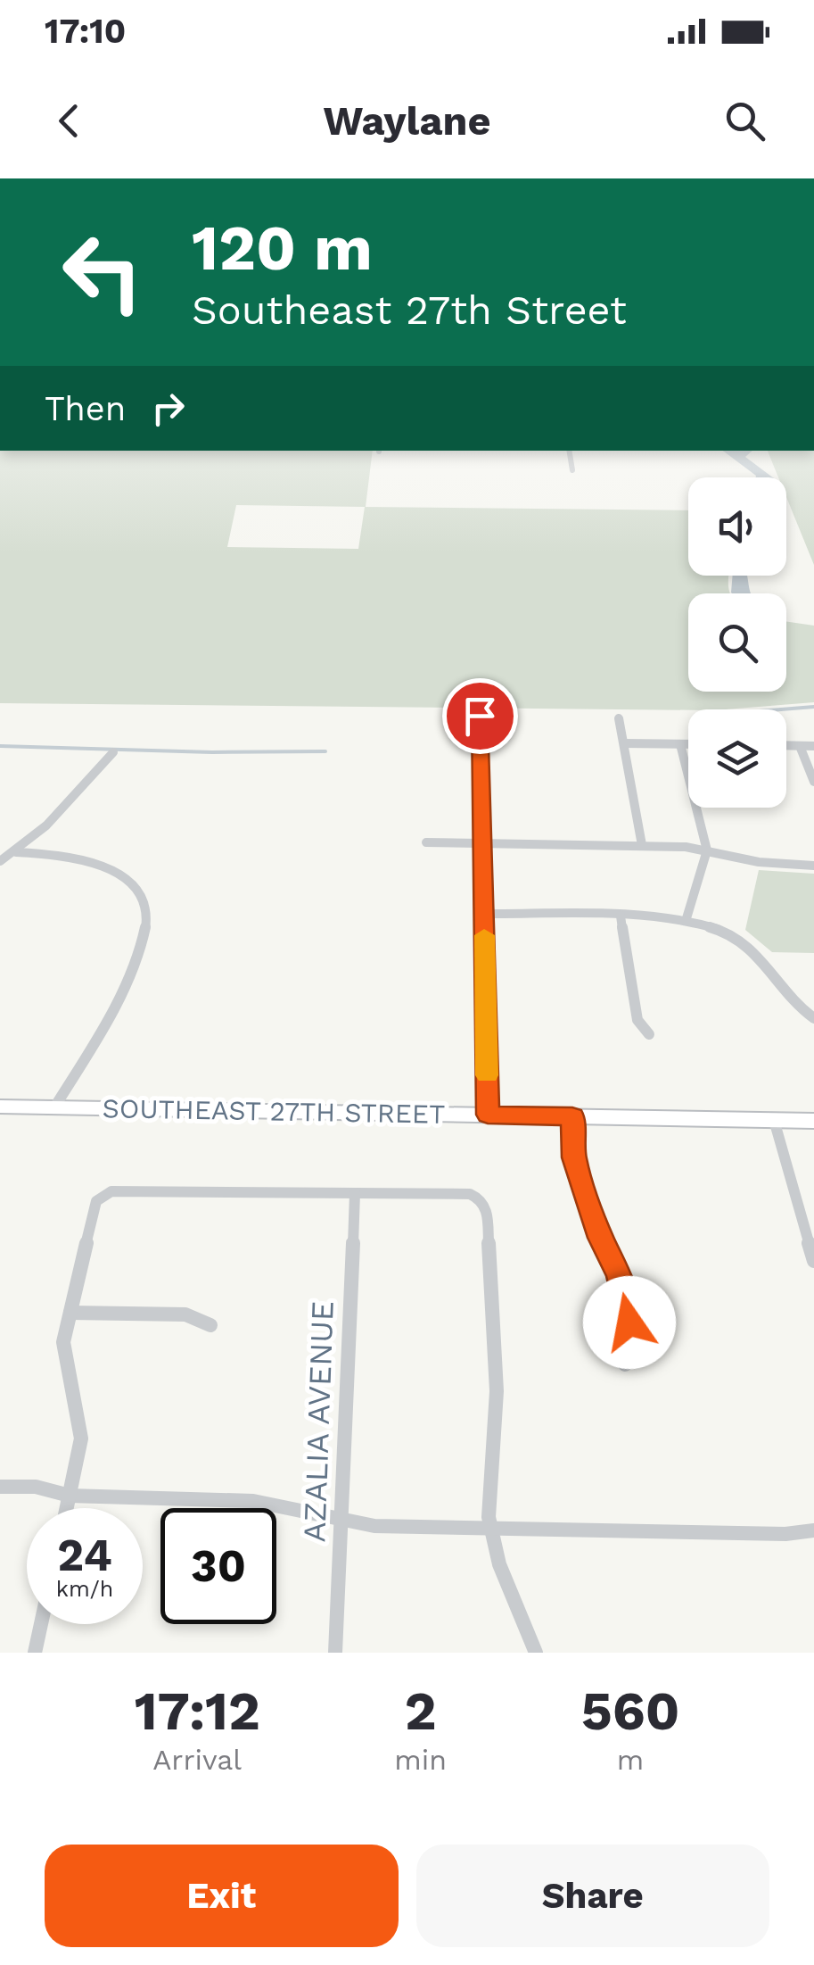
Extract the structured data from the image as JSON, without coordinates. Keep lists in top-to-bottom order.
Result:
{
  "streets": {
    "main road": ["SOUTHEAST 27TH STREET"],
    "street": ["AZALIA AVENUE"]
  },
  "page": {
    "status": "17:10",
    "header": "Waylane",
    "turn": ["120 m", "Southeast 27th Street"],
    "then": "Then",
    "speed": "24 km/h",
    "limit": "30",
    "eta": [
      "17:12",
      "Arrival",
      "2",
      "min",
      "560",
      "m"
    ],
    "buttons": ["Exit", "Share"]
  }
}
